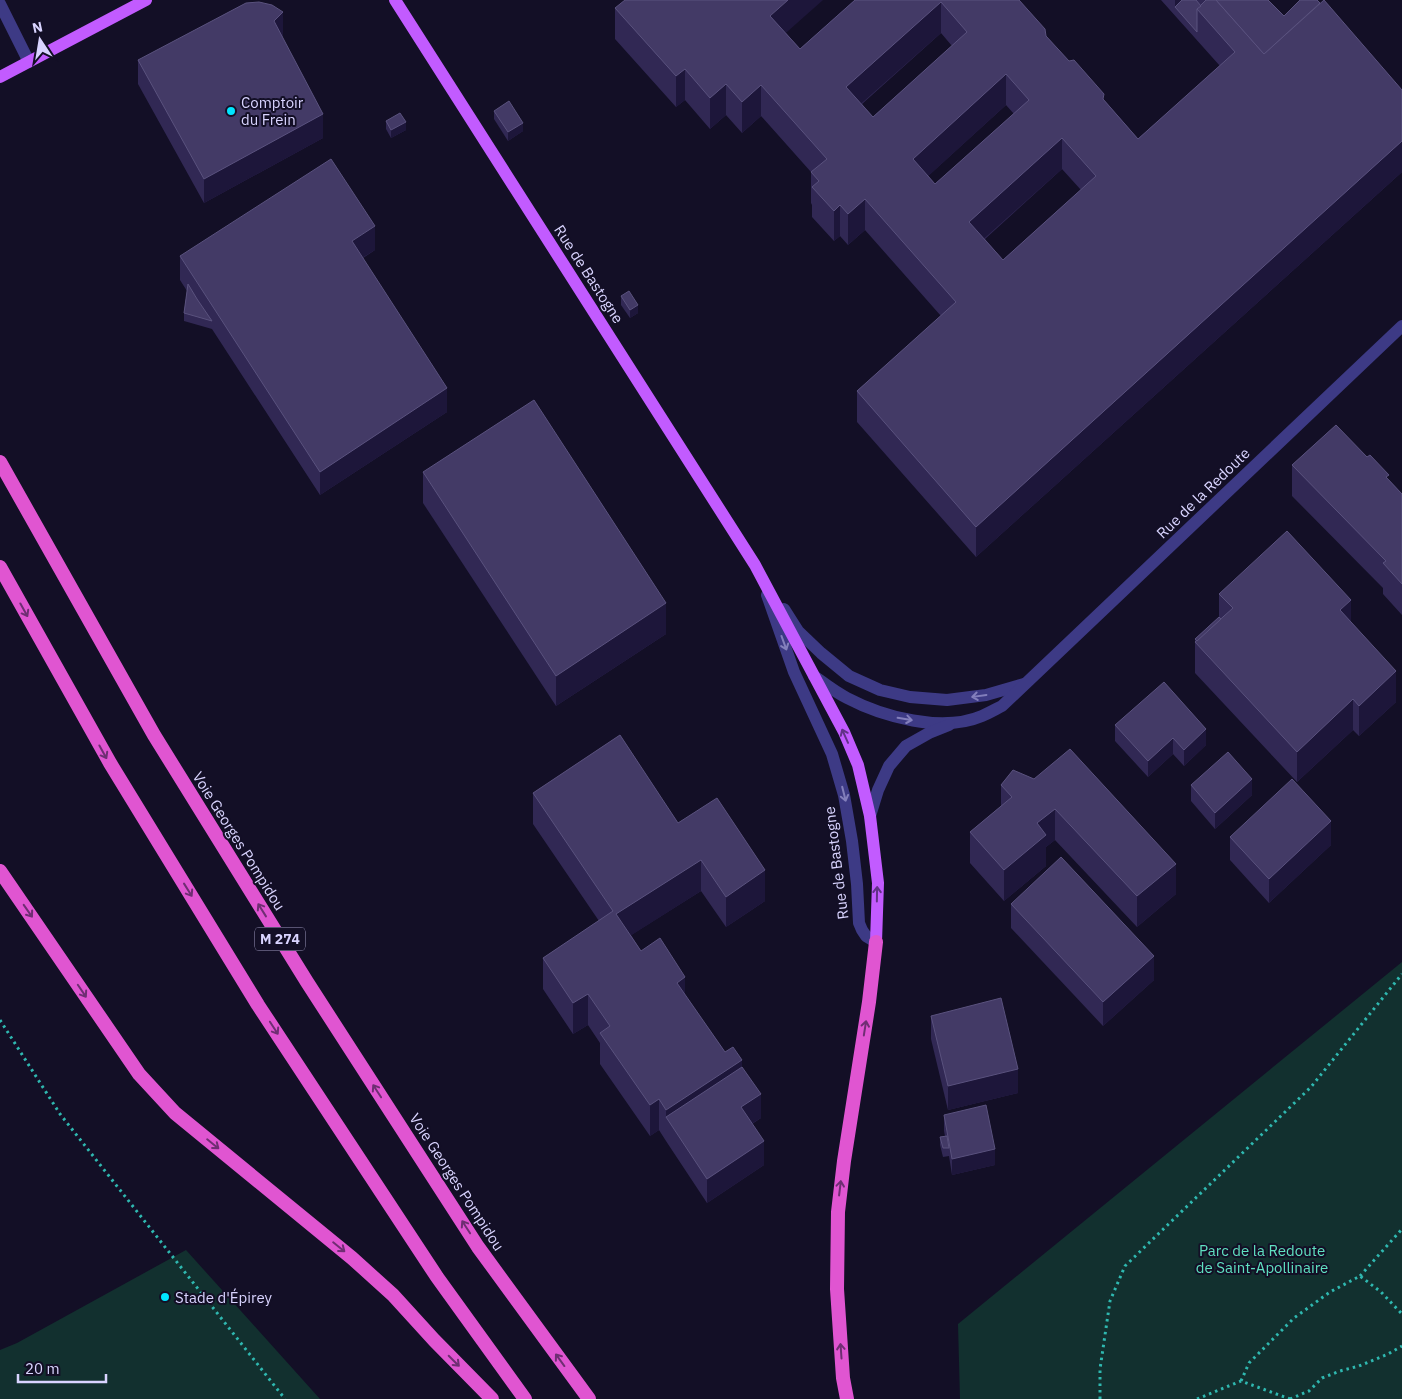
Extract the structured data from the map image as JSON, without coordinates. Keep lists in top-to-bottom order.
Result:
{
  "streets": {
    "highway": ["Voie Georges Pompidou", "M 274"],
    "main road": ["Rue de Bastogne"],
    "street": ["Rue de la Redoute"]
  },
  "crossings": [
    ["Rue de Bastogne", "Rue de la Redoute"]
  ],
  "parks": ["Parc de la Redoute de Saint-Apollinaire"],
  "places": ["Comptoir du Frein", "Stade d'Épirey"],
  "scale_bar": "20 m",
  "north": "top"
}
